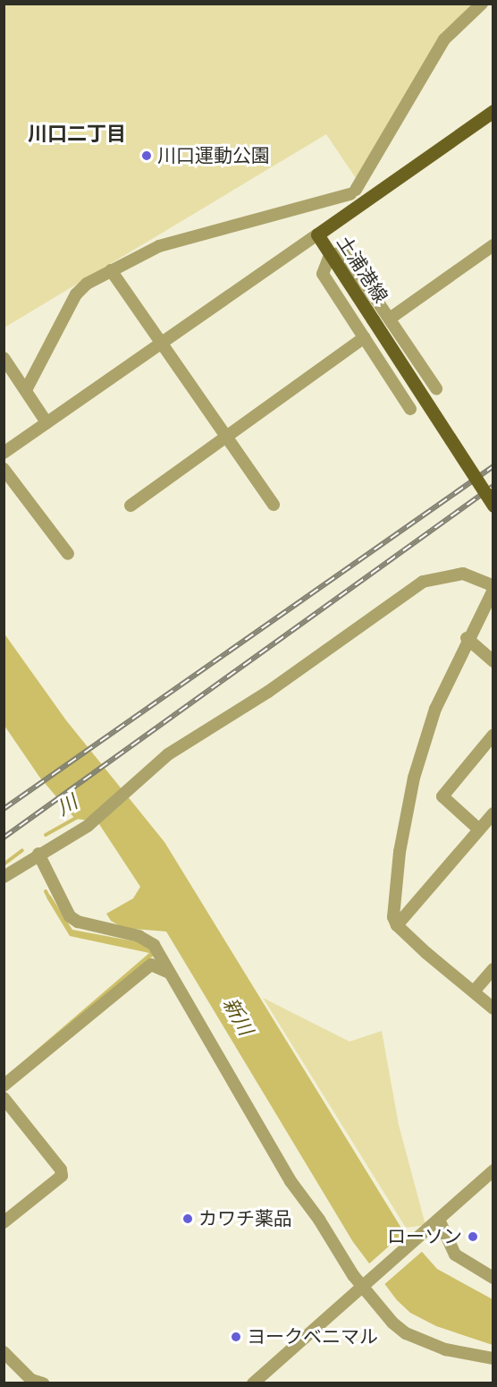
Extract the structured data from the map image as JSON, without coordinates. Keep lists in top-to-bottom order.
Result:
{
  "streets": {
    "main road": ["土浦港線"]
  },
  "districts": ["川口二丁目"],
  "water": ["川", "新川"],
  "places": [
    "川口運動公園",
    "カワチ薬品",
    "ローソン",
    "ヨークベニマル"
  ]
}
